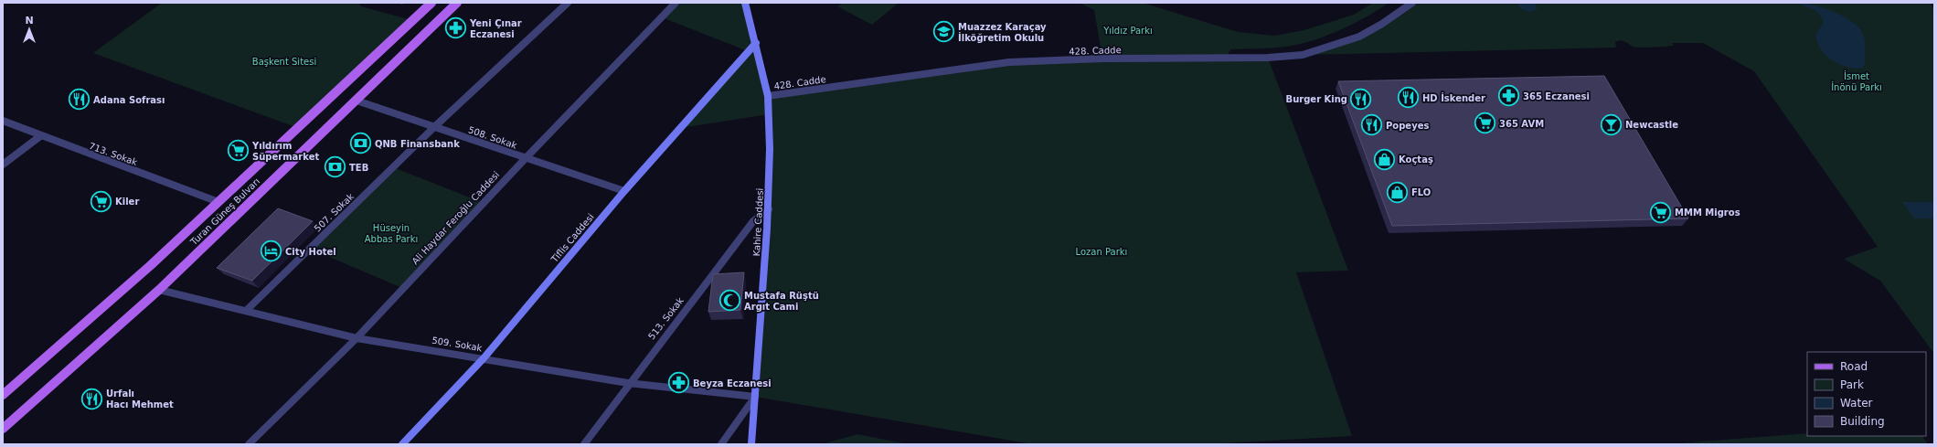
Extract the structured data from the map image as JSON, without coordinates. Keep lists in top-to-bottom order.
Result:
{
  "streets": {
    "main road": ["Turan Güneş Bulvarı", "Kahire Caddesi", "Tiflis Caddesi"],
    "street": [
      "428. Cadde",
      "508. Sokak",
      "713. Sokak",
      "507. Sokak",
      "Ali Haydar Feroğlu Caddesi",
      "513. Sokak",
      "509. Sokak"
    ]
  },
  "crossings": [
    ["428. Cadde", "Kahire Caddesi"],
    ["508. Sokak", "Turan Güneş Bulvarı"],
    ["508. Sokak", "507. Sokak"],
    ["508. Sokak", "Ali Haydar Feroğlu Caddesi"],
    ["508. Sokak", "Tiflis Caddesi"],
    ["713. Sokak", "Turan Güneş Bulvarı"],
    ["Turan Güneş Bulvarı", "509. Sokak"],
    ["507. Sokak", "509. Sokak"],
    ["Ali Haydar Feroğlu Caddesi", "509. Sokak"],
    ["Kahire Caddesi", "Tiflis Caddesi"],
    ["Kahire Caddesi", "513. Sokak"],
    ["Kahire Caddesi", "509. Sokak"],
    ["Tiflis Caddesi", "509. Sokak"],
    ["513. Sokak", "509. Sokak"]
  ],
  "parks": [
    "Yıldız Parkı",
    "Başkent Sitesi",
    "İsmet İnönü Parkı",
    "Hüseyin Abbas Parkı",
    "Lozan Parkı"
  ],
  "places": {
    "pharmacy": ["Yeni Çınar Eczanesi", "365 Eczanesi", "Beyza Eczanesi"],
    "school or university": ["Muazzez Karaçay İlköğretim Okulu"],
    "restaurant": [
      "HD İskender",
      "Burger King",
      "Adana Sofrası",
      "Popeyes",
      "Urfalı Hacı Mehmet"
    ],
    "supermarket": [
      "365 AVM",
      "Yıldırım Süpermarket",
      "Kiler",
      "MMM Migros"
    ],
    "bar": ["Newcastle"],
    "bank": ["QNB Finansbank", "TEB"],
    "shop": ["Koçtaş", "FLO"],
    "hotel": ["City Hotel"],
    "mosque": ["Mustafa Rüştü Argıt Cami"]
  },
  "legend": [
    "Road",
    "Park",
    "Water",
    "Building"
  ],
  "north": "top"
}
